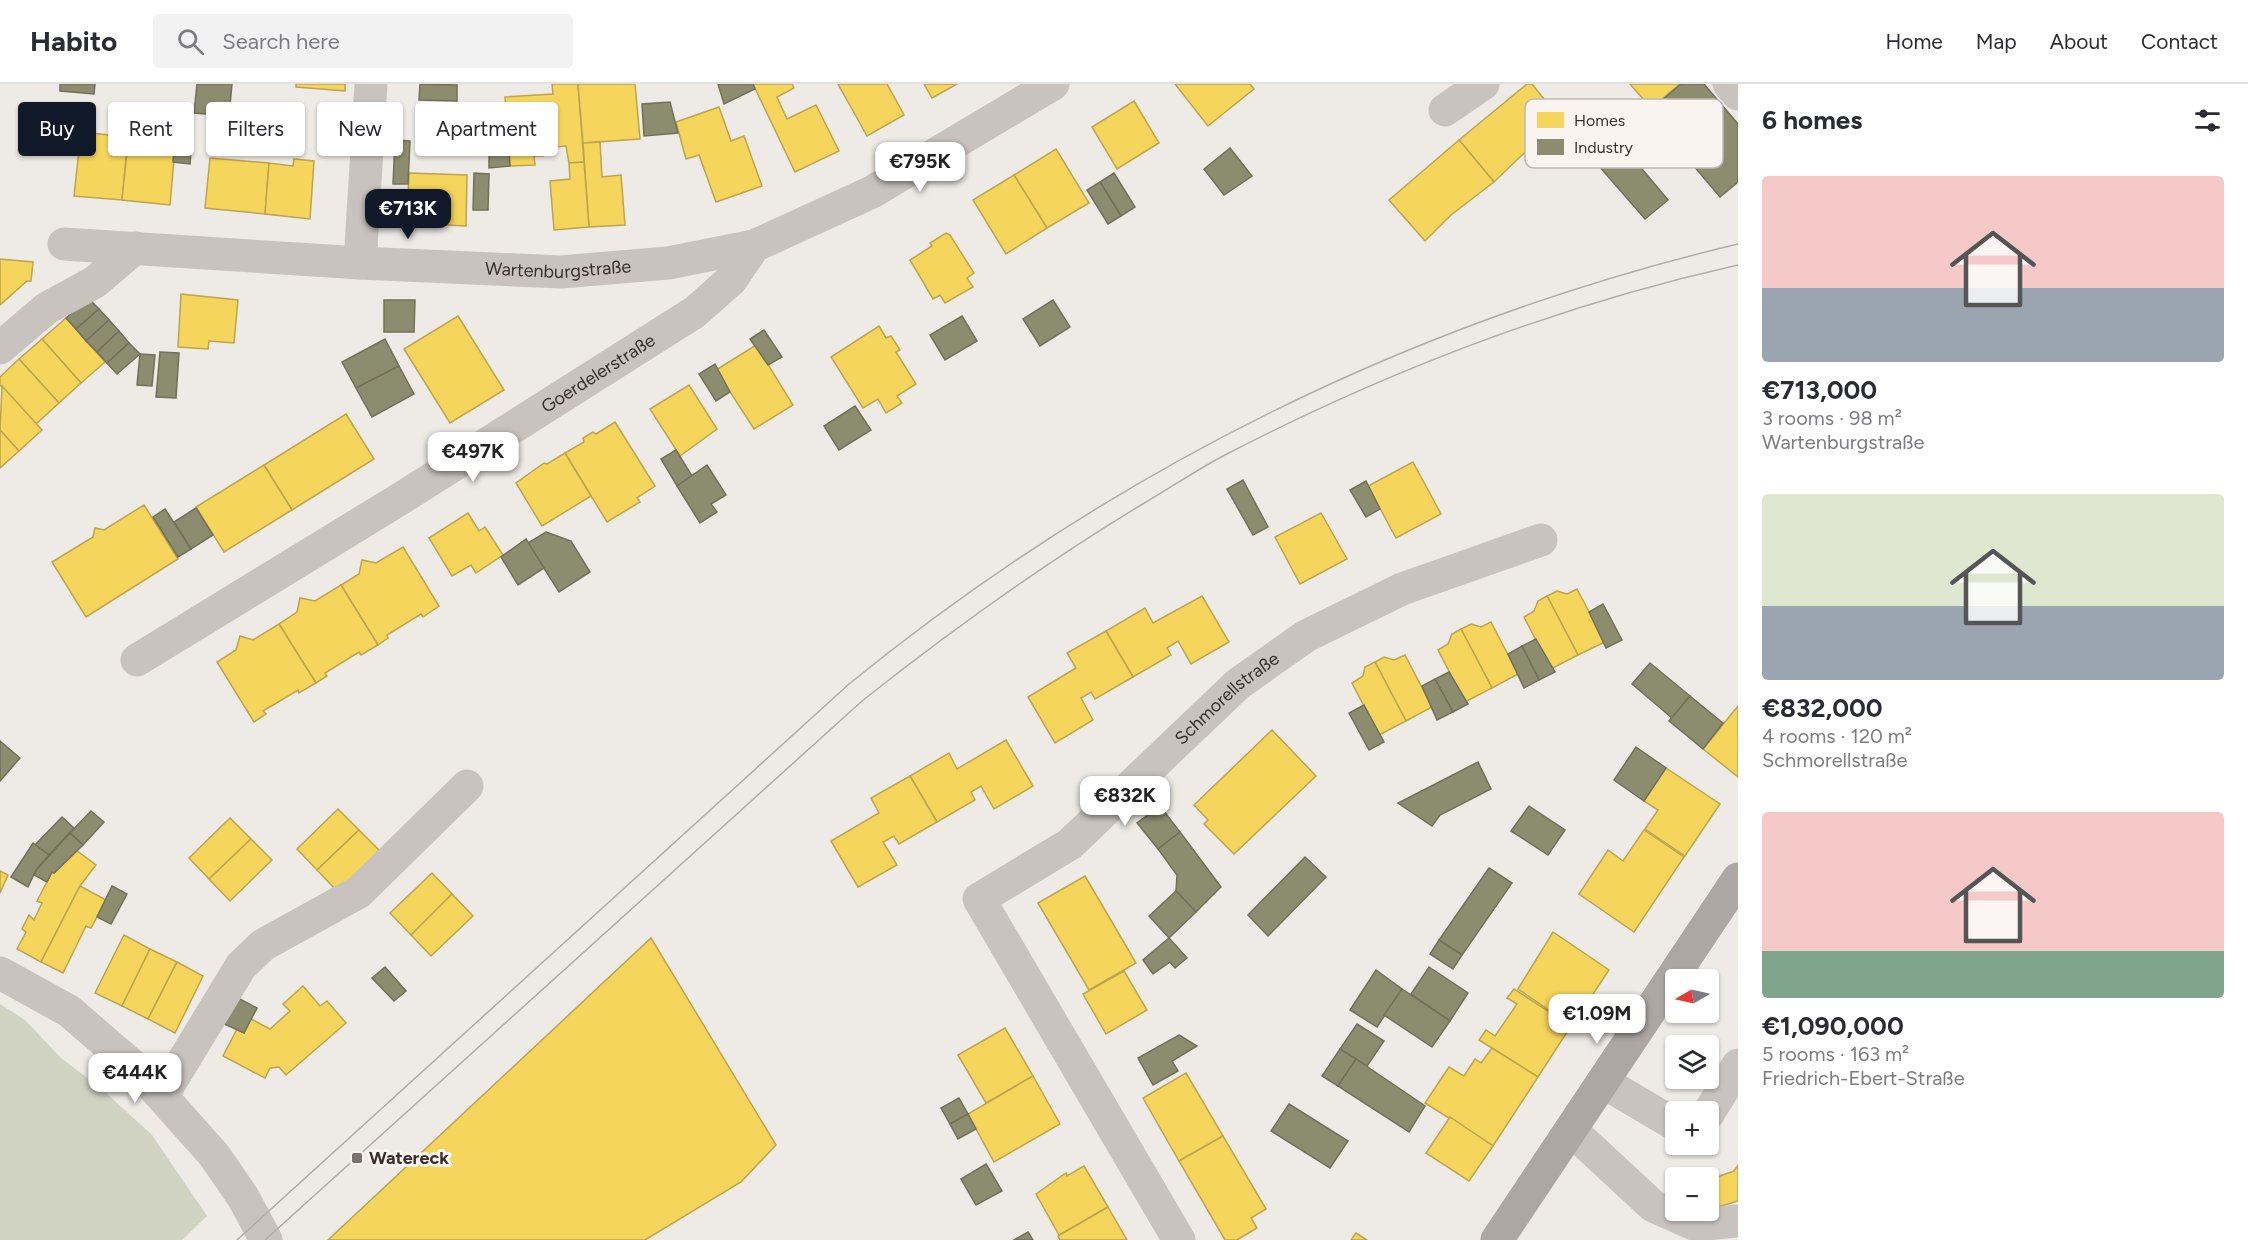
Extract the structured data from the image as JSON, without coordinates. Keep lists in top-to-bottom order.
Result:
{
  "streets": {
    "street": ["Wartenburgstraße", "Goerdelerstraße", "Schmorellstraße"]
  },
  "crossings": [
    ["Wartenburgstraße", "Goerdelerstraße"]
  ],
  "places": {
    "transit": ["Watereck"]
  },
  "legend": ["Homes", "Industry"],
  "north": "left",
  "page": {
    "header": "Habito",
    "search": "Search here",
    "nav": [
      "Home",
      "Map",
      "About",
      "Contact"
    ],
    "heading": "6 homes",
    "chip": [
      "Buy",
      "Rent",
      "Filters",
      "New",
      "Apartment"
    ],
    "price": [
      "€795K",
      "€713K",
      "€497K",
      "€832K",
      "€1.09M",
      "€444K"
    ],
    "list": [
      {
        "name": "€713,000",
        "note": "3 rooms · 98 m² · Wartenburgstraße"
      },
      {
        "name": "€832,000",
        "note": "4 rooms · 120 m² · Schmorellstraße"
      },
      {
        "name": "€1,090,000",
        "note": "5 rooms · 163 m² · Friedrich-Ebert-Straße"
      }
    ],
    "map_buttons": ["+", "−"]
  }
}
